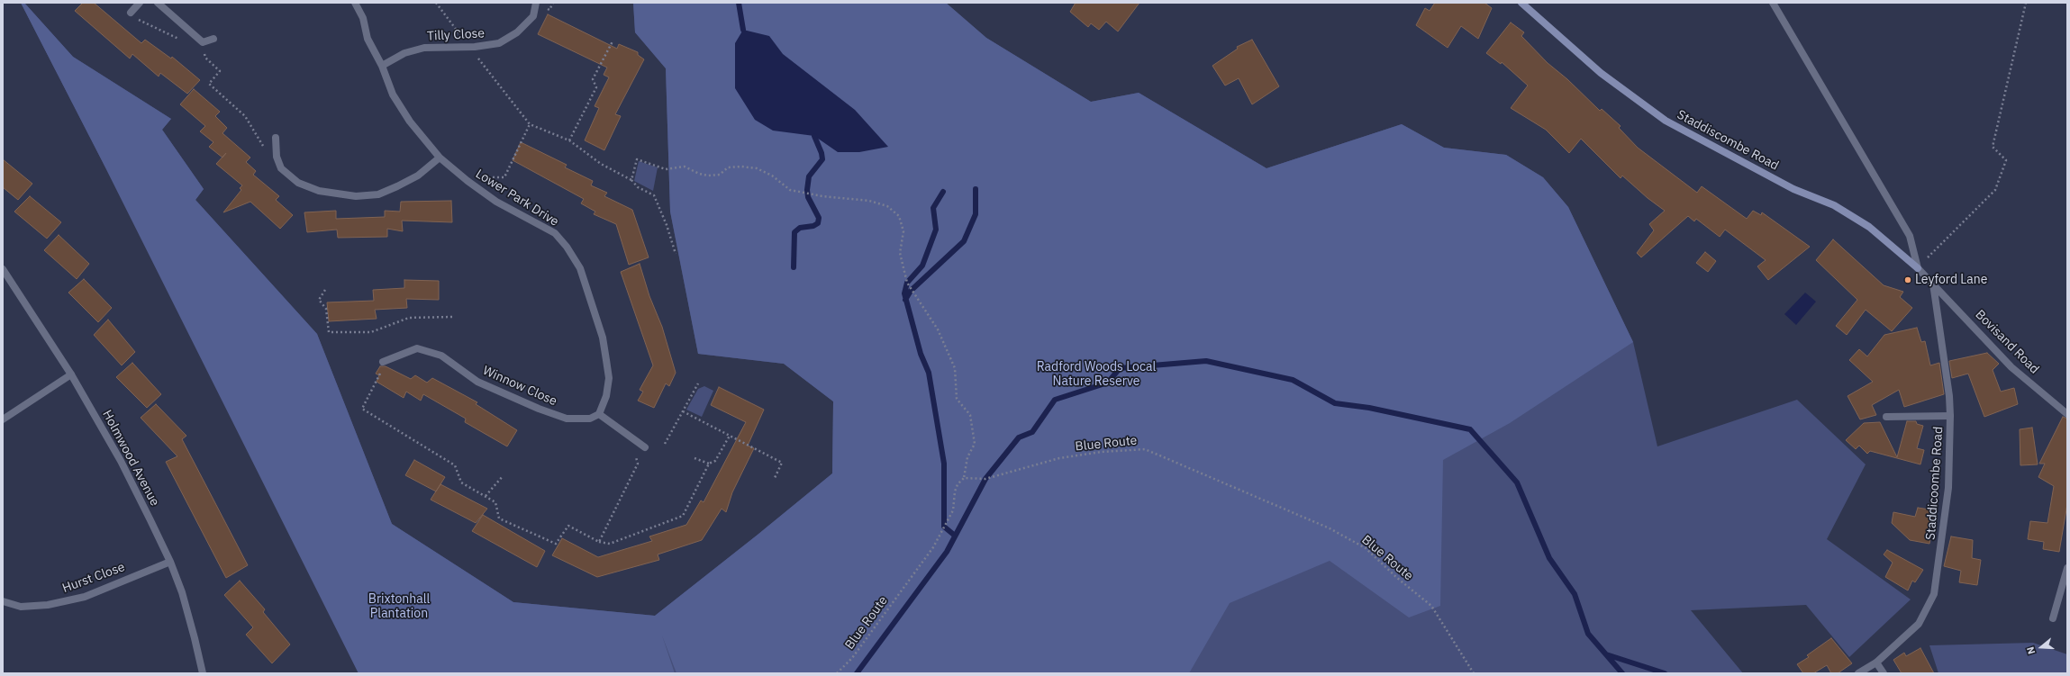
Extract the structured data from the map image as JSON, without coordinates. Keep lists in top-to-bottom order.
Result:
{
  "streets": {
    "street": [
      "Tilly Close",
      "Staddiscombe Road",
      "Lower Park Drive",
      "Bovisand Road",
      "Winnow Close",
      "Holmwood Avenue",
      "Staddicoombe Road",
      "Hurst Close"
    ],
    "path": ["Blue Route"]
  },
  "crossings": [
    ["Tilly Close", "Lower Park Drive"],
    ["Staddiscombe Road", "Bovisand Road"],
    ["Staddiscombe Road", "Staddicoombe Road"],
    ["Lower Park Drive", "Winnow Close"],
    ["Bovisand Road", "Staddicoombe Road"],
    ["Holmwood Avenue", "Hurst Close"]
  ],
  "parks": ["Radford Woods Local Nature Reserve", "Brixtonhall Plantation"],
  "places": ["Leyford Lane"],
  "north": "left"
}
